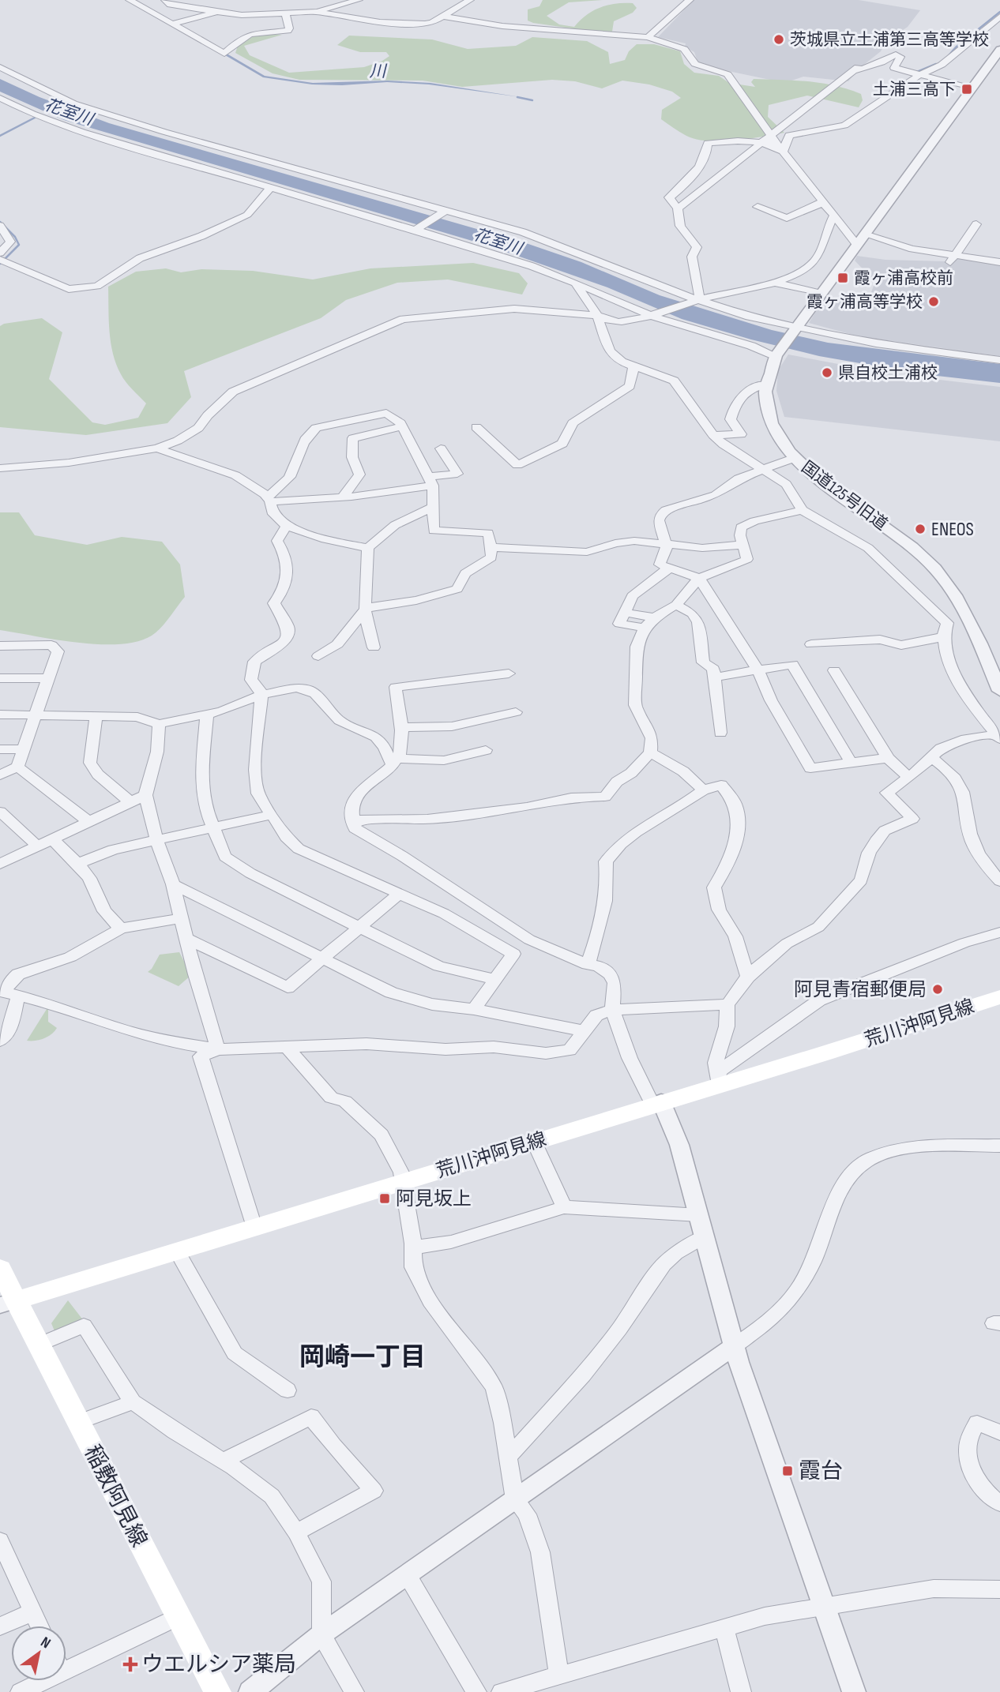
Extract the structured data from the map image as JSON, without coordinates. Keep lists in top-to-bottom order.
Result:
{
  "streets": {
    "main road": ["荒川沖阿見線", "稲敷阿見線"],
    "street": ["国道125号旧道"]
  },
  "crossings": [
    ["荒川沖阿見線", "稲敷阿見線"]
  ],
  "districts": ["岡崎一丁目"],
  "water": ["川", "花室川"],
  "places": {
    "other": [
      "茨城県立土浦第三高等学校",
      "霞ヶ浦高等学校",
      "県自校土浦校",
      "ENEOS",
      "阿見青宿郵便局"
    ],
    "transit": [
      "土浦三高下",
      "霞ヶ浦高校前",
      "阿見坂上",
      "霞台"
    ],
    "health": ["ウエルシア薬局"]
  },
  "north": "top right"
}
